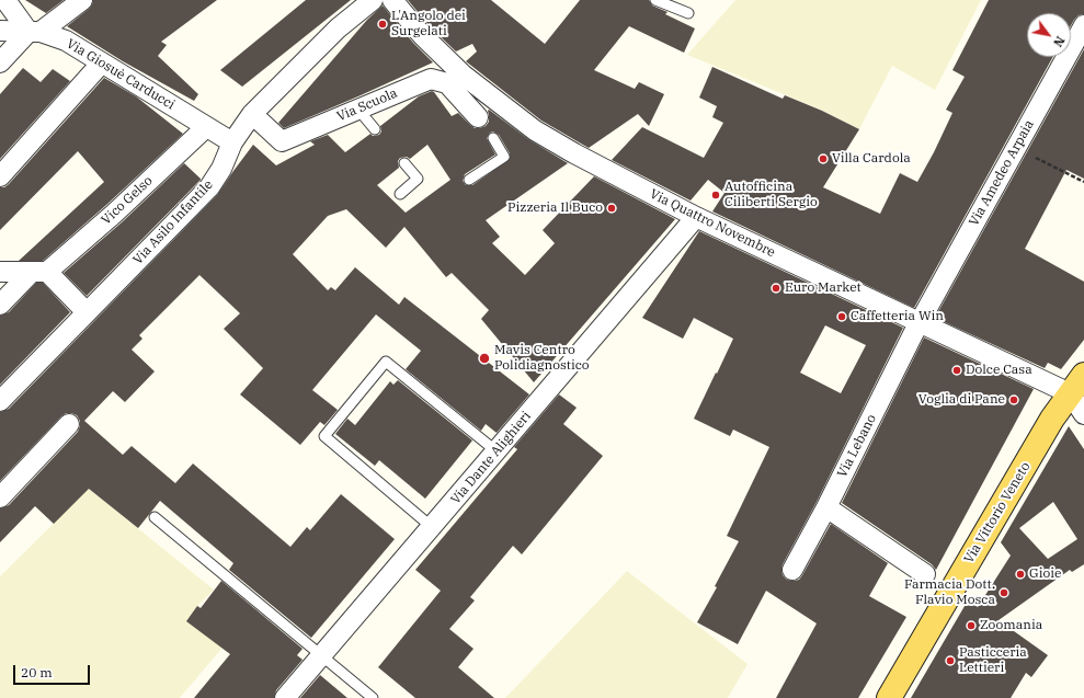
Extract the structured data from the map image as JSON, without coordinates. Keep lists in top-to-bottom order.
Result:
{
  "streets": {
    "main road": ["Via Vittorio Veneto"],
    "street": [
      "Via Giosuè Carducci",
      "Via Scuola",
      "Via Amedeo Arpaia",
      "Vico Gelso",
      "Via Asilo Infantile",
      "Via Quattro Novembre",
      "Via Lebano",
      "Via Dante Alighieri"
    ]
  },
  "crossings": [
    ["Via Giosuè Carducci", "Vico Gelso"],
    ["Via Giosuè Carducci", "Via Asilo Infantile"],
    ["Via Scuola", "Via Asilo Infantile"],
    ["Via Amedeo Arpaia", "Via Quattro Novembre"],
    ["Via Amedeo Arpaia", "Via Lebano"],
    ["Via Quattro Novembre", "Via Lebano"],
    ["Via Quattro Novembre", "Via Dante Alighieri"],
    ["Via Quattro Novembre", "Via Vittorio Veneto"]
  ],
  "places": [
    "L'Angolo dei Surgelati",
    "Villa Cardola",
    "Autofficina Ciliberti Sergio",
    "Pizzeria Il Buco",
    "Euro Market",
    "Caffetteria Win",
    "Mavis Centro Polidiagnostico",
    "Dolce Casa",
    "Voglia di Pane",
    "Gioie",
    "Farmacia Dott. Flavio Mosca",
    "Zoomania",
    "Pasticceria Lettieri"
  ],
  "scale_bar": "20 m",
  "north": "bottom right"
}
